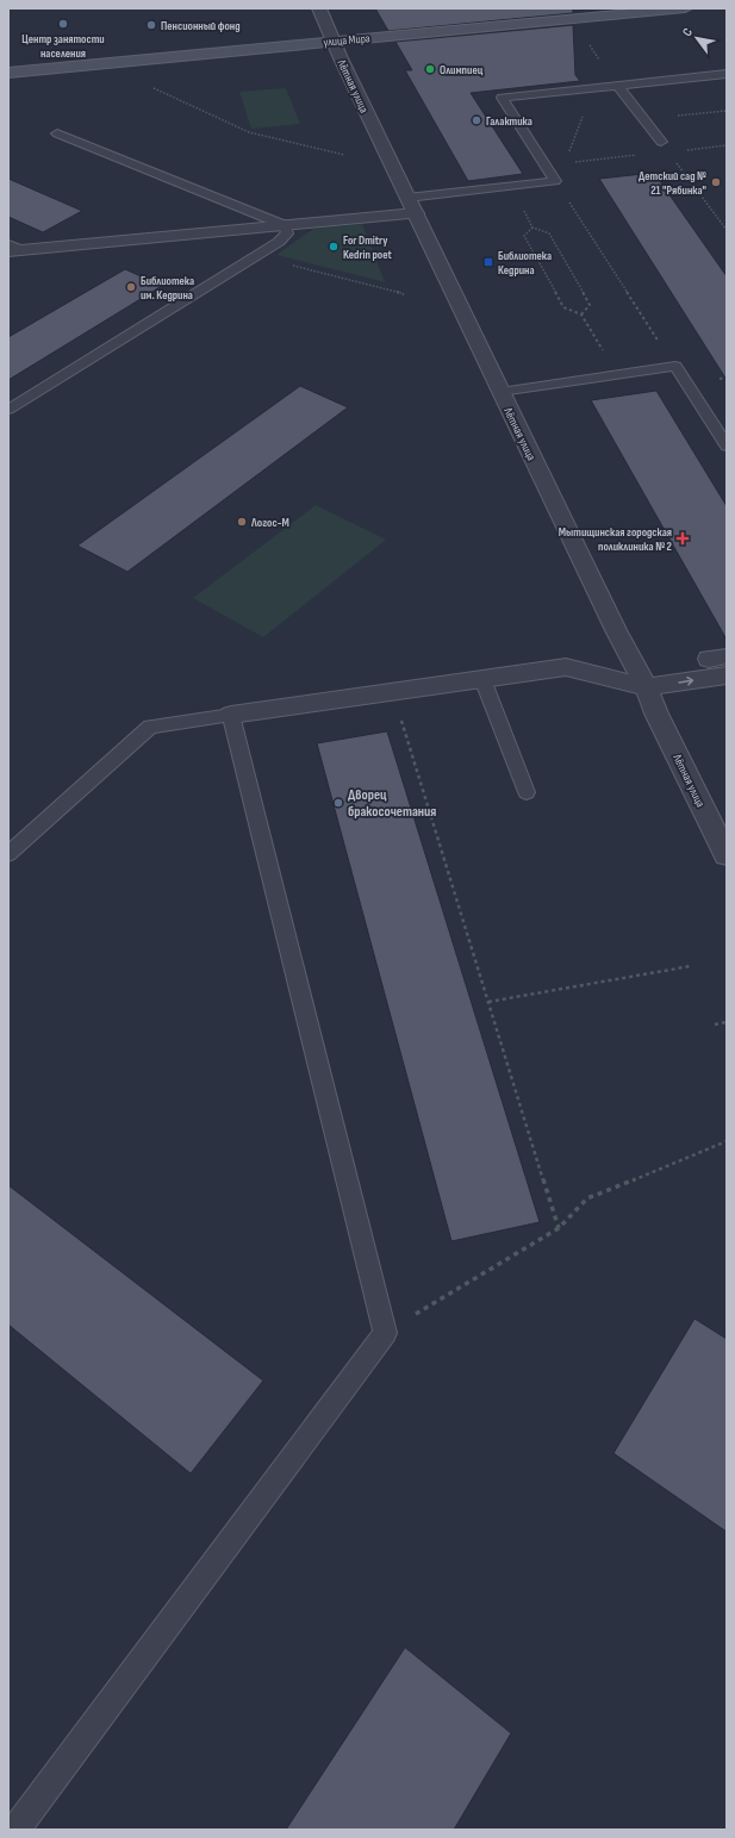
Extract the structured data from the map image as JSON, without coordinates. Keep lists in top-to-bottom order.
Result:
{
  "streets": {
    "main road": ["улица Мира"],
    "street": ["Лётная улица"]
  },
  "crossings": [
    ["улица Мира", "Лётная улица"]
  ],
  "places": {
    "other": [
      "Центр занятости населения",
      "Пенсионный фонд",
      "Олимпиец",
      "Галактика",
      "Детский сад № 21 \"Рябинка\"",
      "For Dmitry Kedrin poet",
      "Библиотека им. Кедрина",
      "Логос-М",
      "Дворец бракосочетания"
    ],
    "transit": ["Библиотека Кедрина"],
    "health": ["Мытищинская городская поликлиника № 2"]
  },
  "north": "top left"
}
